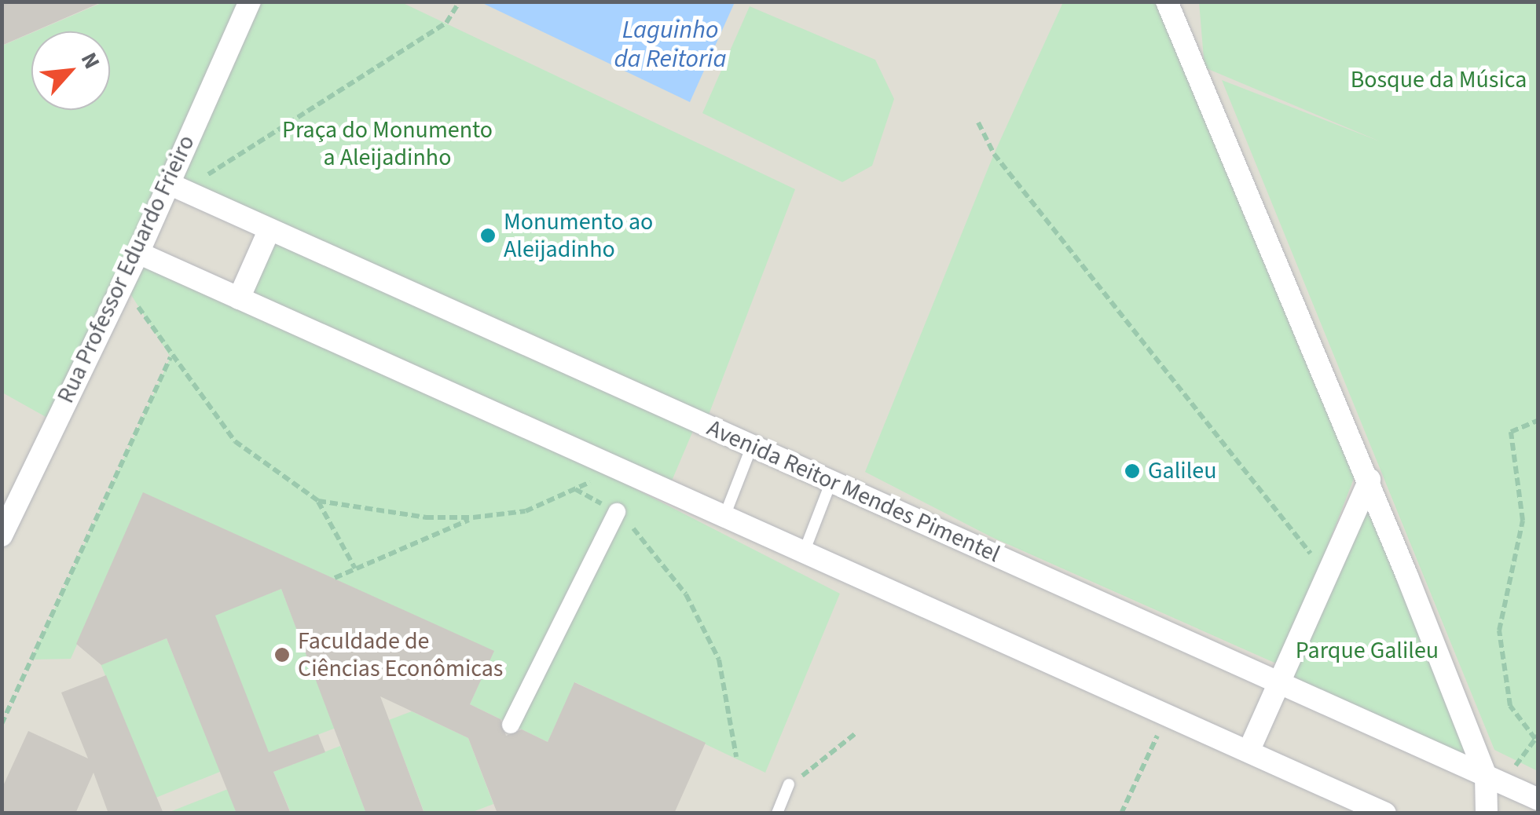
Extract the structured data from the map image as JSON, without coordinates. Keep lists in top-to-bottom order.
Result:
{
  "streets": {
    "street": ["Rua Professor Eduardo Frieiro", "Avenida Reitor Mendes Pimentel"]
  },
  "crossings": [
    ["Rua Professor Eduardo Frieiro", "Avenida Reitor Mendes Pimentel"]
  ],
  "water": ["Laguinho da Reitoria"],
  "parks": ["Bosque da Música", "Praça do Monumento a Aleijadinho", "Parque Galileu"],
  "places": ["Monumento ao Aleijadinho", "Galileu", "Faculdade de Ciências Econômicas"],
  "north": "top right"
}
